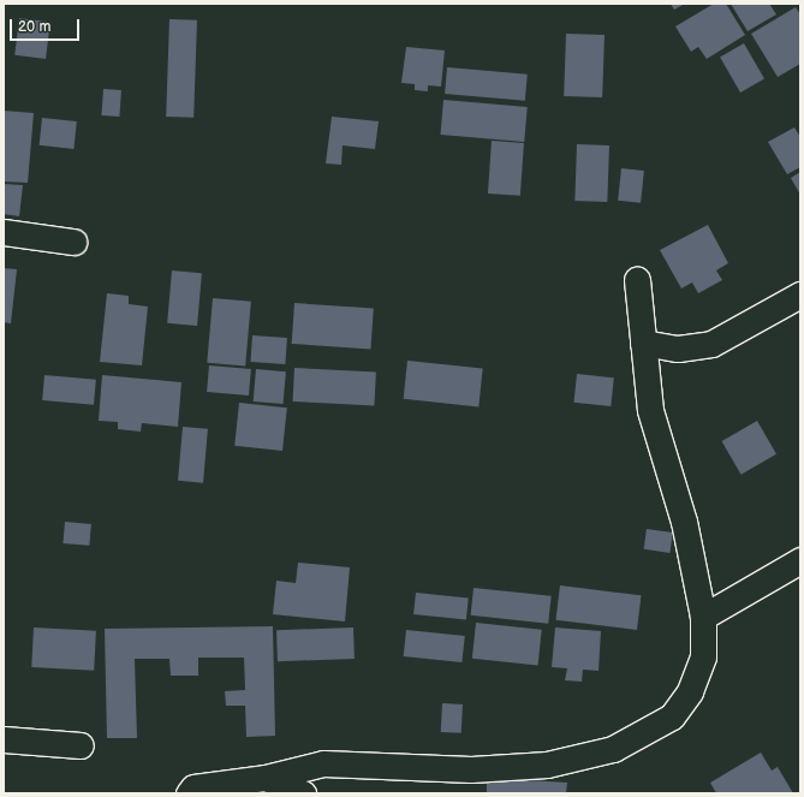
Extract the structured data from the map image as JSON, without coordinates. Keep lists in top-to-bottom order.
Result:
{
  "scale_bar": "20 m"
}
